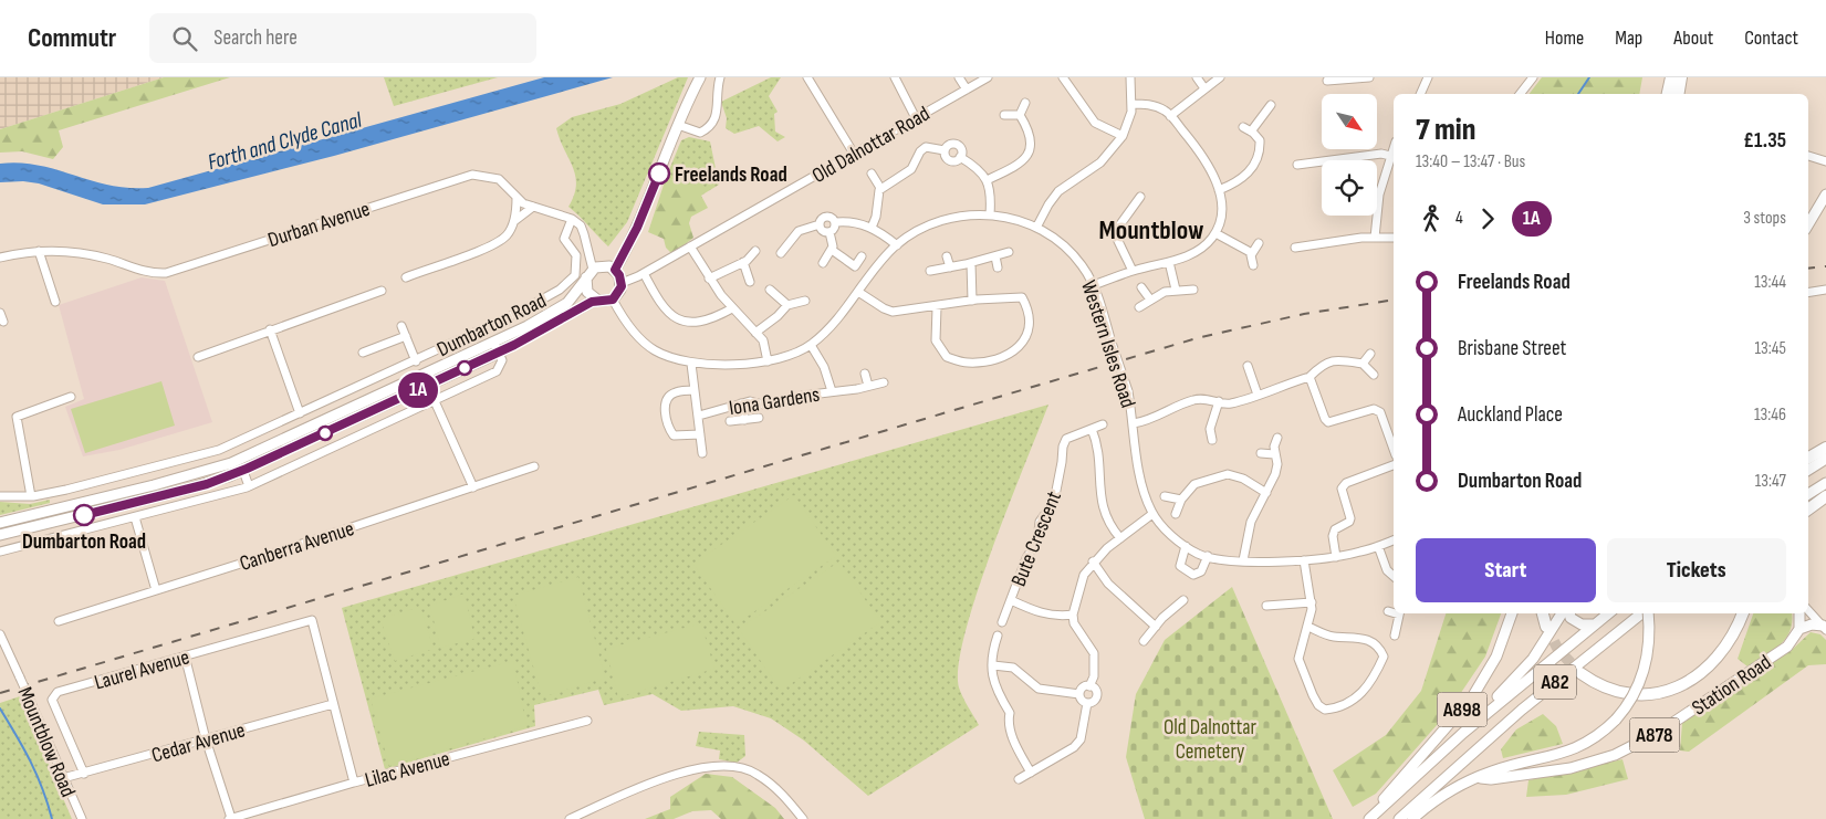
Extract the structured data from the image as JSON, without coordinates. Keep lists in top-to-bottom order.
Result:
{
  "streets": {
    "main road": [
      "Dumbarton Road",
      "A82",
      "Station Road",
      "A898",
      "A878"
    ],
    "street": [
      "Old Dalnottar Road",
      "Durban Avenue",
      "Western Isles Road",
      "Iona Gardens",
      "Bute Crescent",
      "Canberra Avenue",
      "Laurel Avenue",
      "Mountblow Road",
      "Cedar Avenue",
      "Lilac Avenue"
    ]
  },
  "crossings": [
    ["Old Dalnottar Road", "Dumbarton Road"],
    ["Old Dalnottar Road", "Western Isles Road"],
    ["Durban Avenue", "Dumbarton Road"],
    ["Dumbarton Road", "Western Isles Road"],
    ["Laurel Avenue", "Cedar Avenue"],
    ["A82", "A898"],
    ["Mountblow Road", "Cedar Avenue"]
  ],
  "districts": ["Mountblow"],
  "water": ["Forth and Clyde Canal"],
  "parks": ["Old Dalnottar Cemetery"],
  "places": ["Freelands Road", "Dumbarton Road"],
  "lines": ["bus line 1A"],
  "north": "bottom right",
  "page": {
    "header": "Commutr",
    "search": "Search here",
    "nav": [
      "Home",
      "Map",
      "About",
      "Contact"
    ],
    "on_map": "1A",
    "heading": ["7 min", "13:40 – 13:47 · Bus", "£1.35"],
    "legs": ["4", "1A", "3 stops"],
    "list": [
      {
        "name": "Freelands Road",
        "value": "13:44"
      },
      {
        "name": "Brisbane Street",
        "value": "13:45"
      },
      {
        "name": "Auckland Place",
        "value": "13:46"
      },
      {
        "name": "Dumbarton Road",
        "value": "13:47"
      }
    ],
    "buttons": ["Start", "Tickets"]
  }
}
